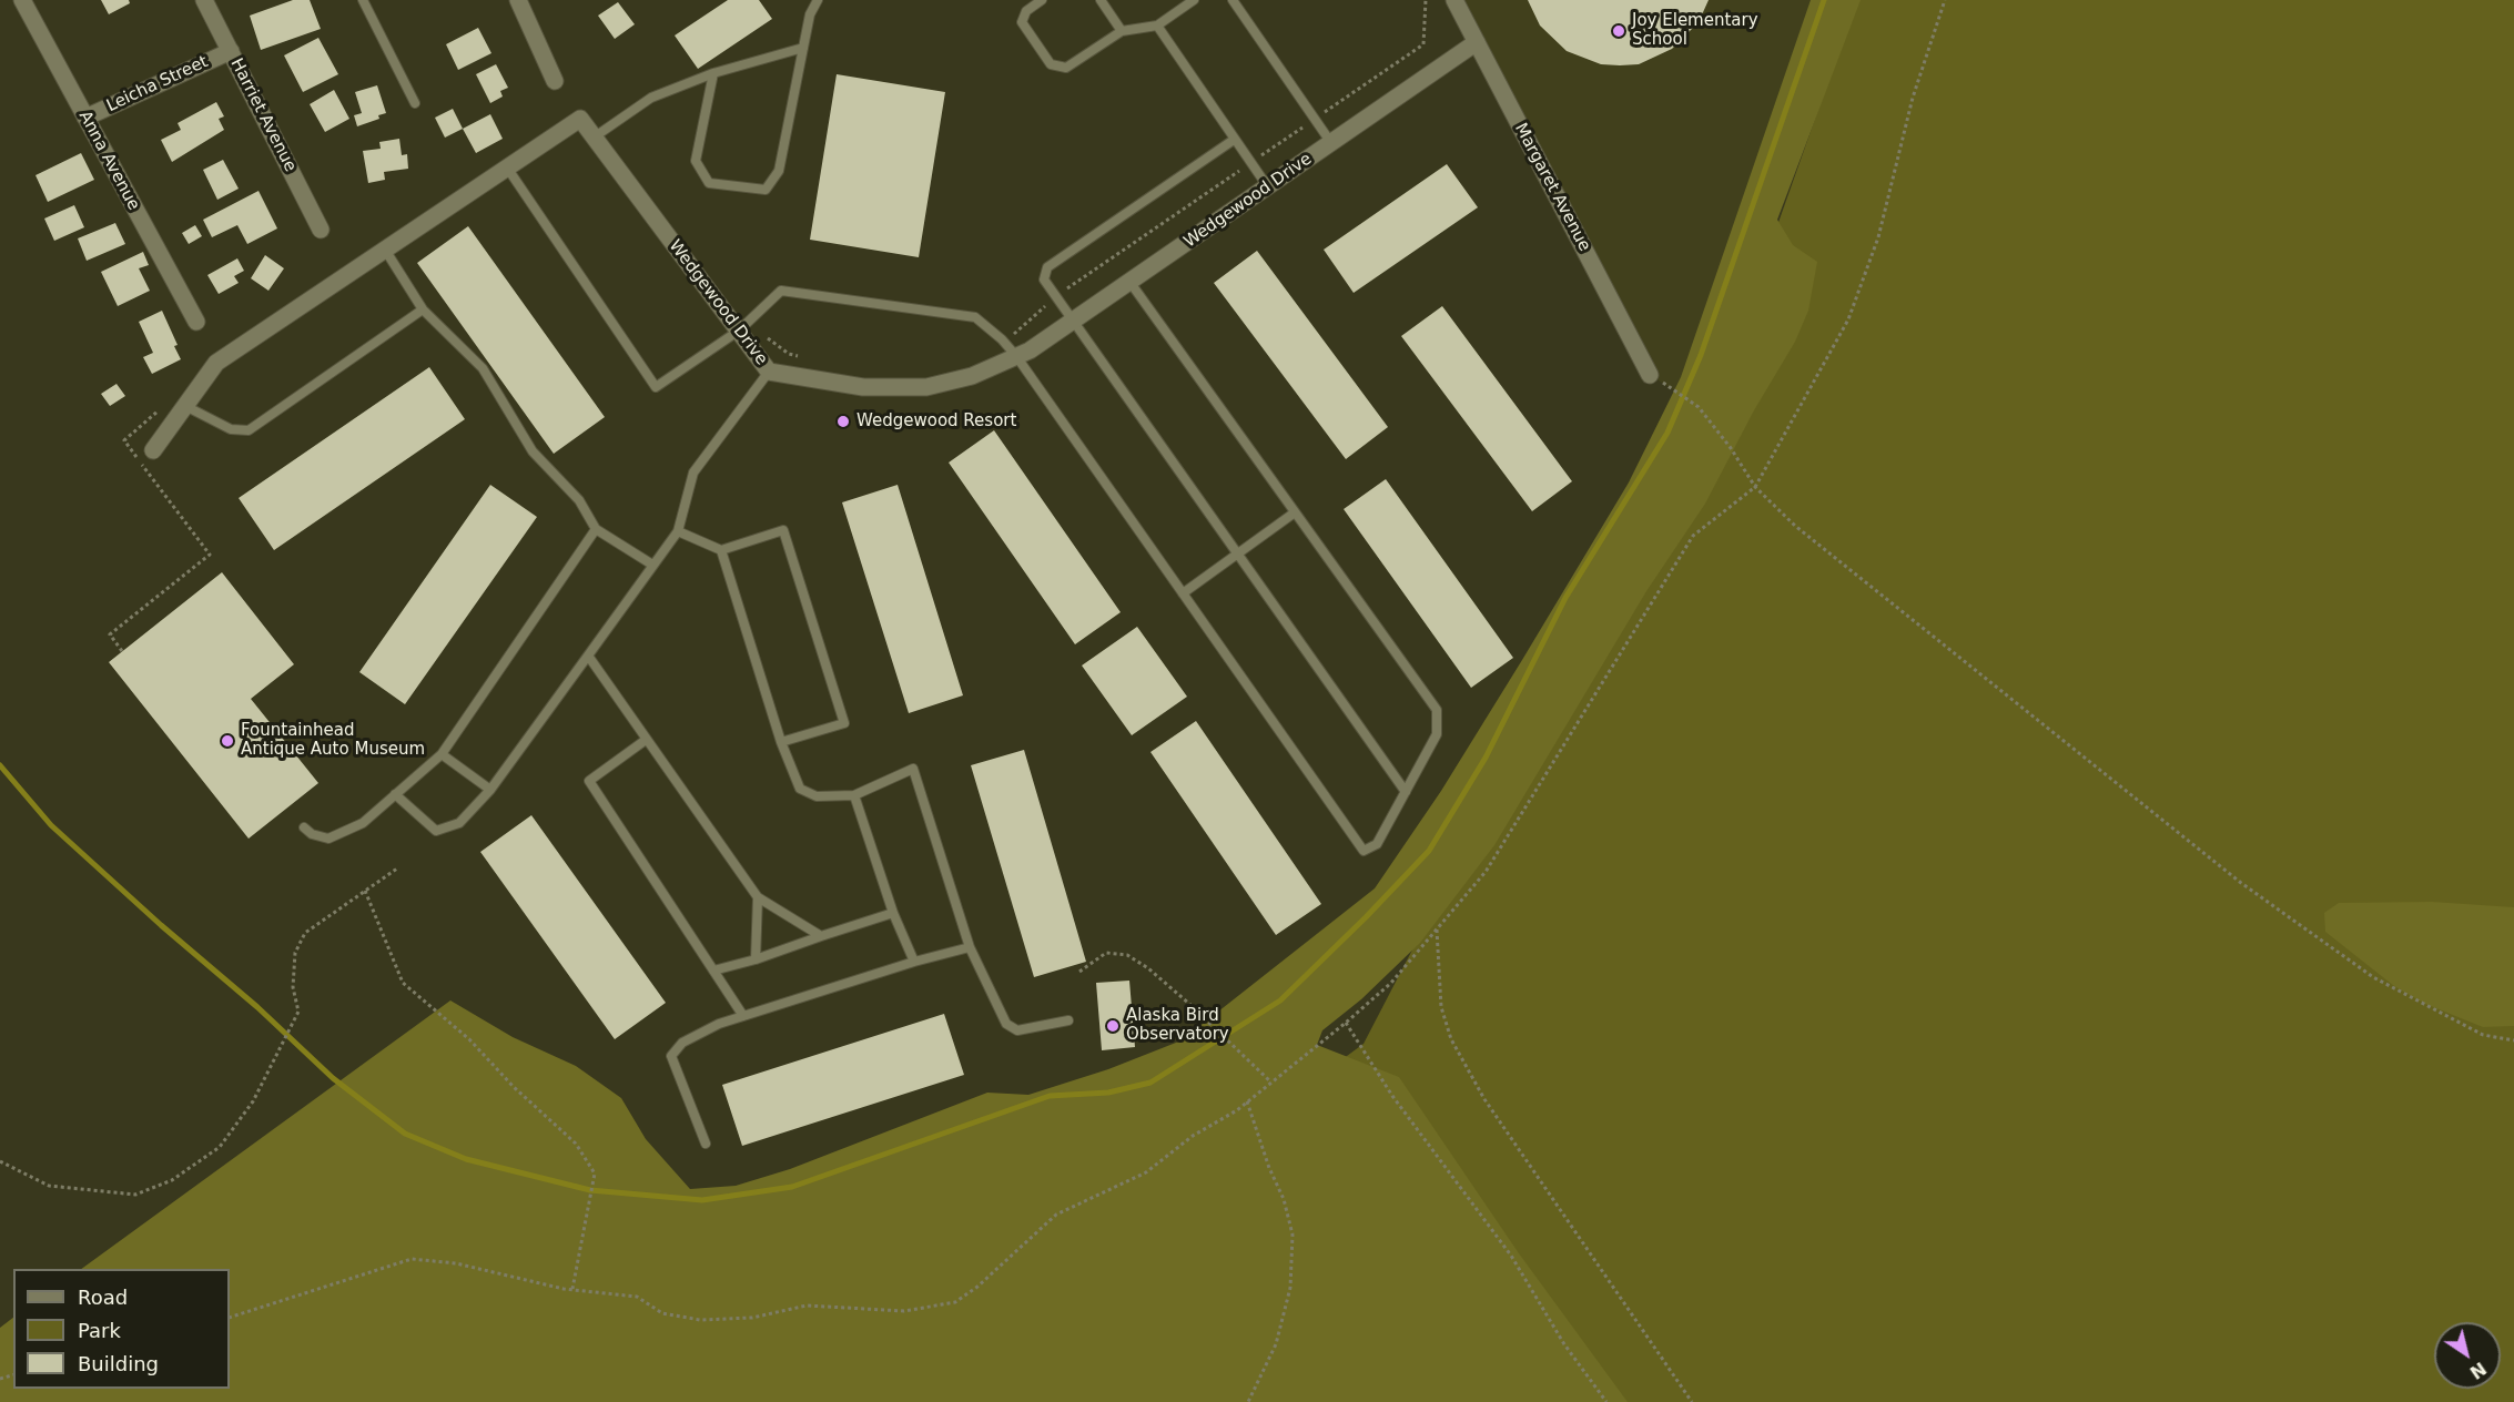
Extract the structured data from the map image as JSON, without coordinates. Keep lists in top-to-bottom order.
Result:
{
  "streets": {
    "street": [
      "Leicha Street",
      "Harriet Avenue",
      "Anna Avenue",
      "Margaret Avenue",
      "Wedgewood Drive"
    ]
  },
  "crossings": [
    ["Leicha Street", "Harriet Avenue"],
    ["Leicha Street", "Anna Avenue"],
    ["Margaret Avenue", "Wedgewood Drive"]
  ],
  "places": [
    "Joy Elementary School",
    "Wedgewood Resort",
    "Fountainhead Antique Auto Museum",
    "Alaska Bird Observatory"
  ],
  "legend": ["Road", "Park", "Building"],
  "north": "bottom right"
}
